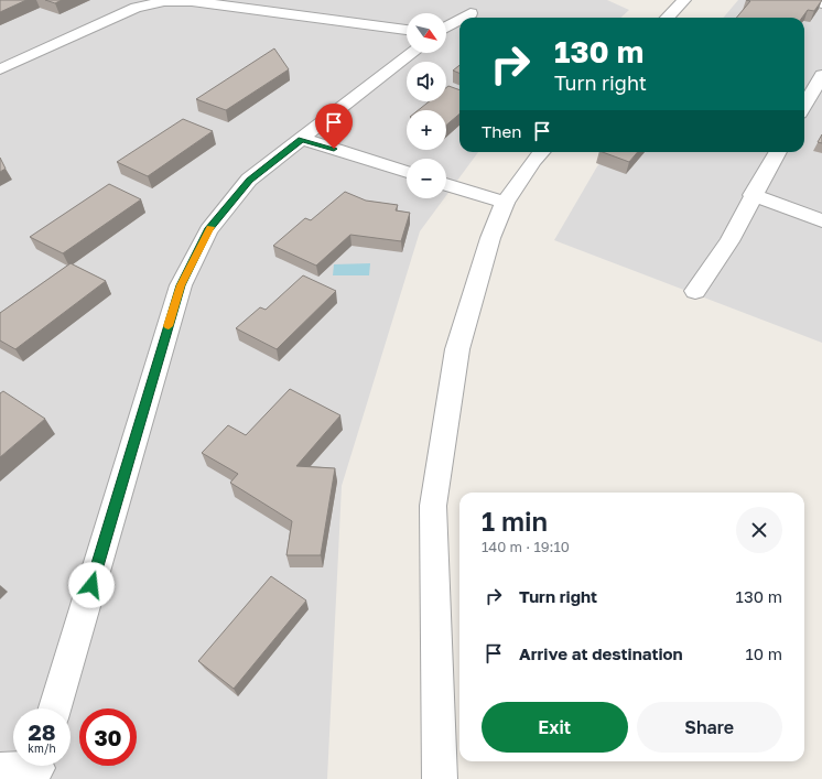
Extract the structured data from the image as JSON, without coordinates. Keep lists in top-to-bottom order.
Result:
{
  "north": "bottom right",
  "page": {
    "map_buttons": ["+", "−"],
    "turn": ["130 m", "Turn right"],
    "then": "Then",
    "heading": ["1 min", "140 m · 19:10"],
    "list": [
      {
        "name": "Turn right",
        "value": "130 m"
      },
      {
        "name": "Arrive at destination",
        "value": "10 m"
      }
    ],
    "buttons": ["Exit", "Share"],
    "speed": "28 km/h",
    "limit": "30"
  }
}
